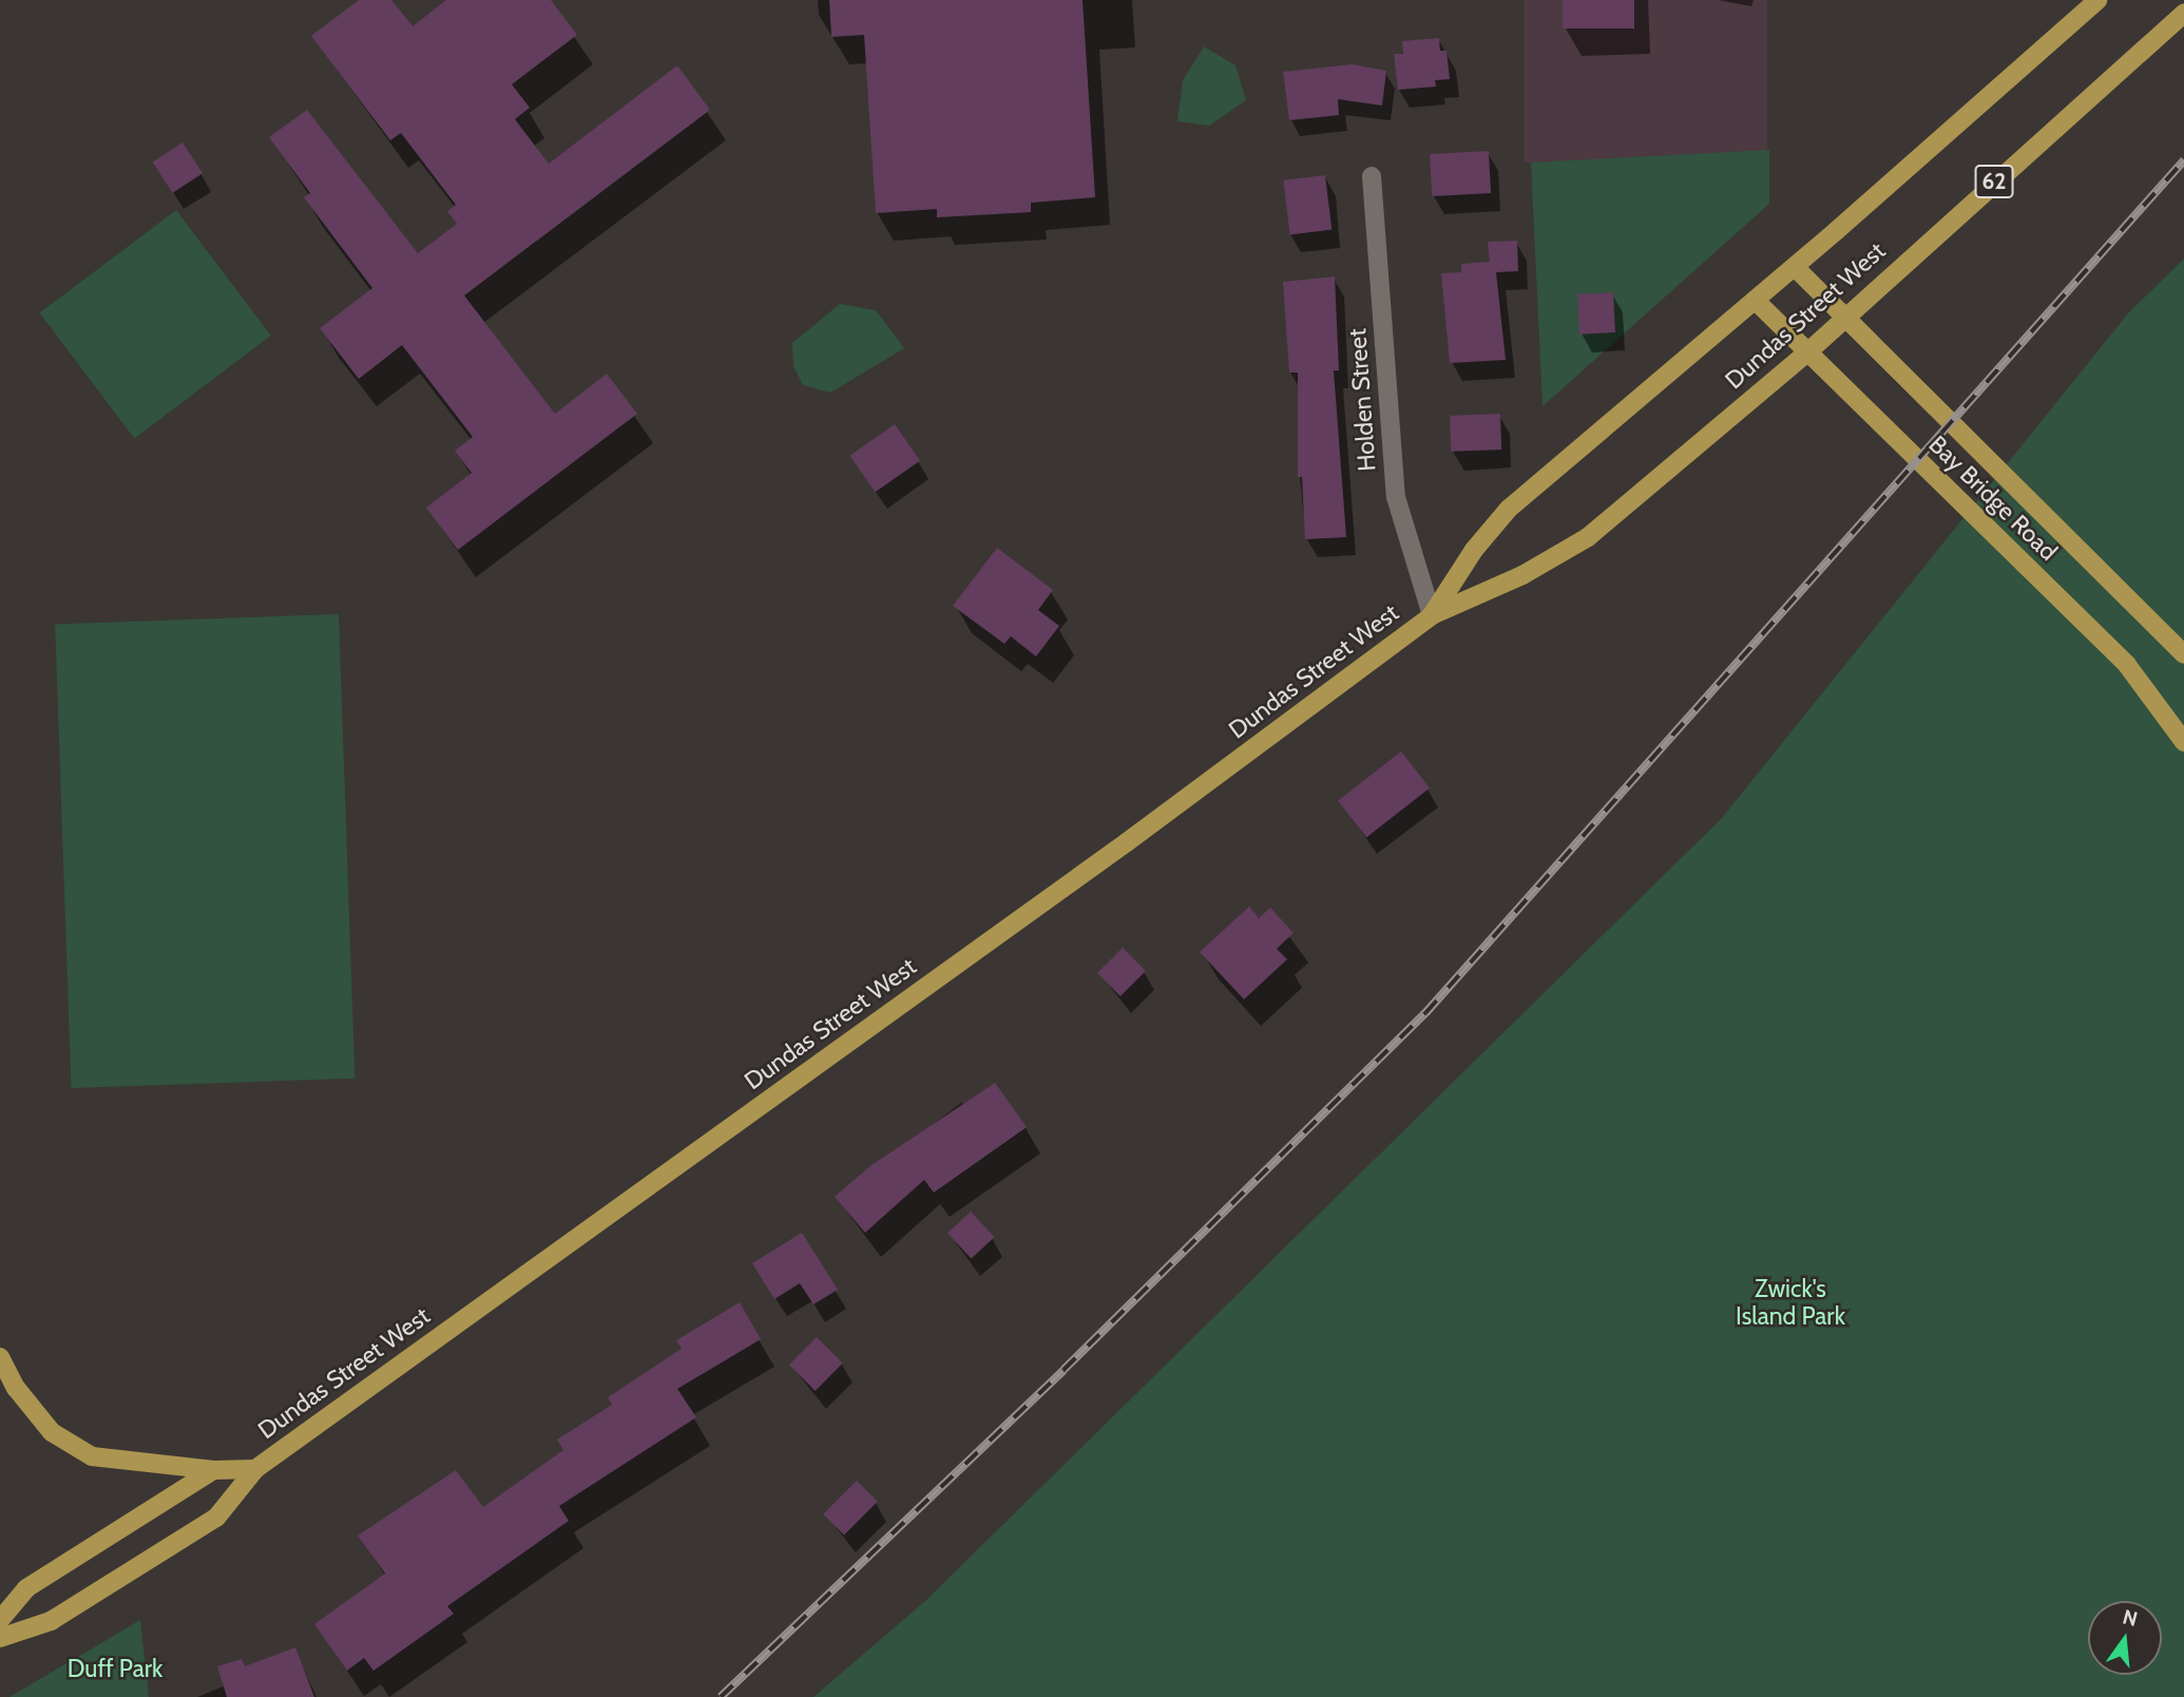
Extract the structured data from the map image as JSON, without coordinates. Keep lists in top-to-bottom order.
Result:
{
  "streets": {
    "main road": ["62", "Dundas Street West", "Bay Bridge Road"],
    "street": ["Holden Street"]
  },
  "crossings": [
    ["Dundas Street West", "Holden Street"],
    ["Dundas Street West", "Bay Bridge Road"]
  ],
  "parks": ["Zwick's Island Park", "Duff Park"],
  "north": "top"
}
